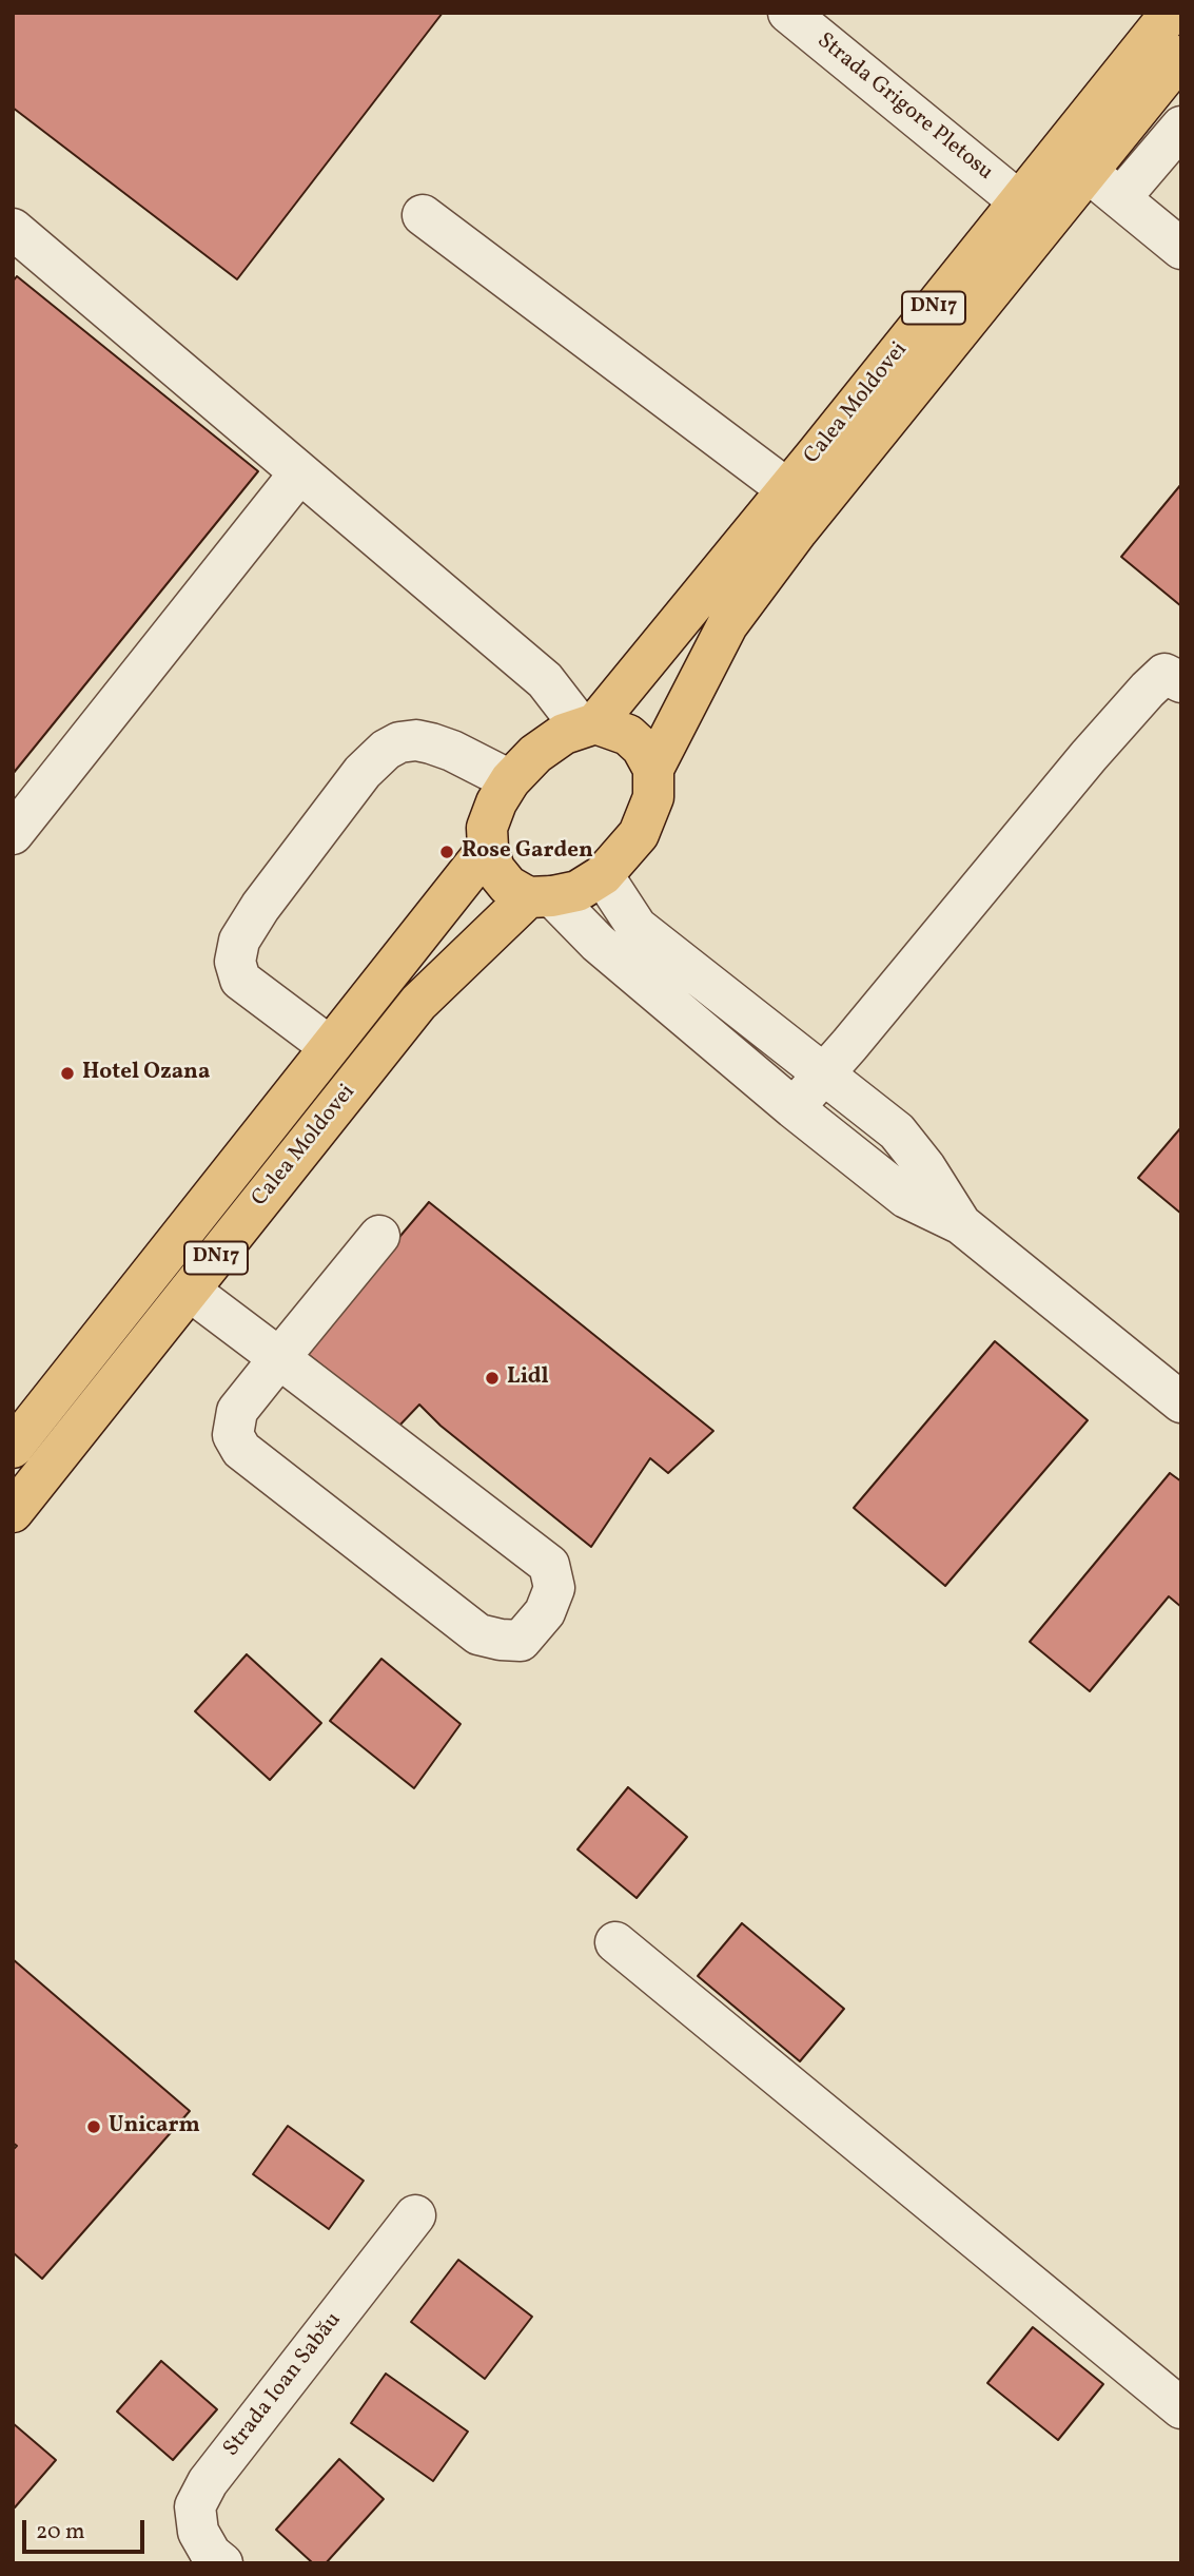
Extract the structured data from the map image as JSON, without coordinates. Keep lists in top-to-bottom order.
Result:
{
  "streets": {
    "main road": ["DN17", "Calea Moldovei"],
    "street": ["Strada Grigore Pletosu", "Strada Ioan Sabău"]
  },
  "crossings": [
    ["Strada Grigore Pletosu", "Calea Moldovei"]
  ],
  "places": [
    "Rose Garden",
    "Hotel Ozana",
    "Lidl",
    "Unicarm"
  ],
  "scale_bar": "20 m"
}
